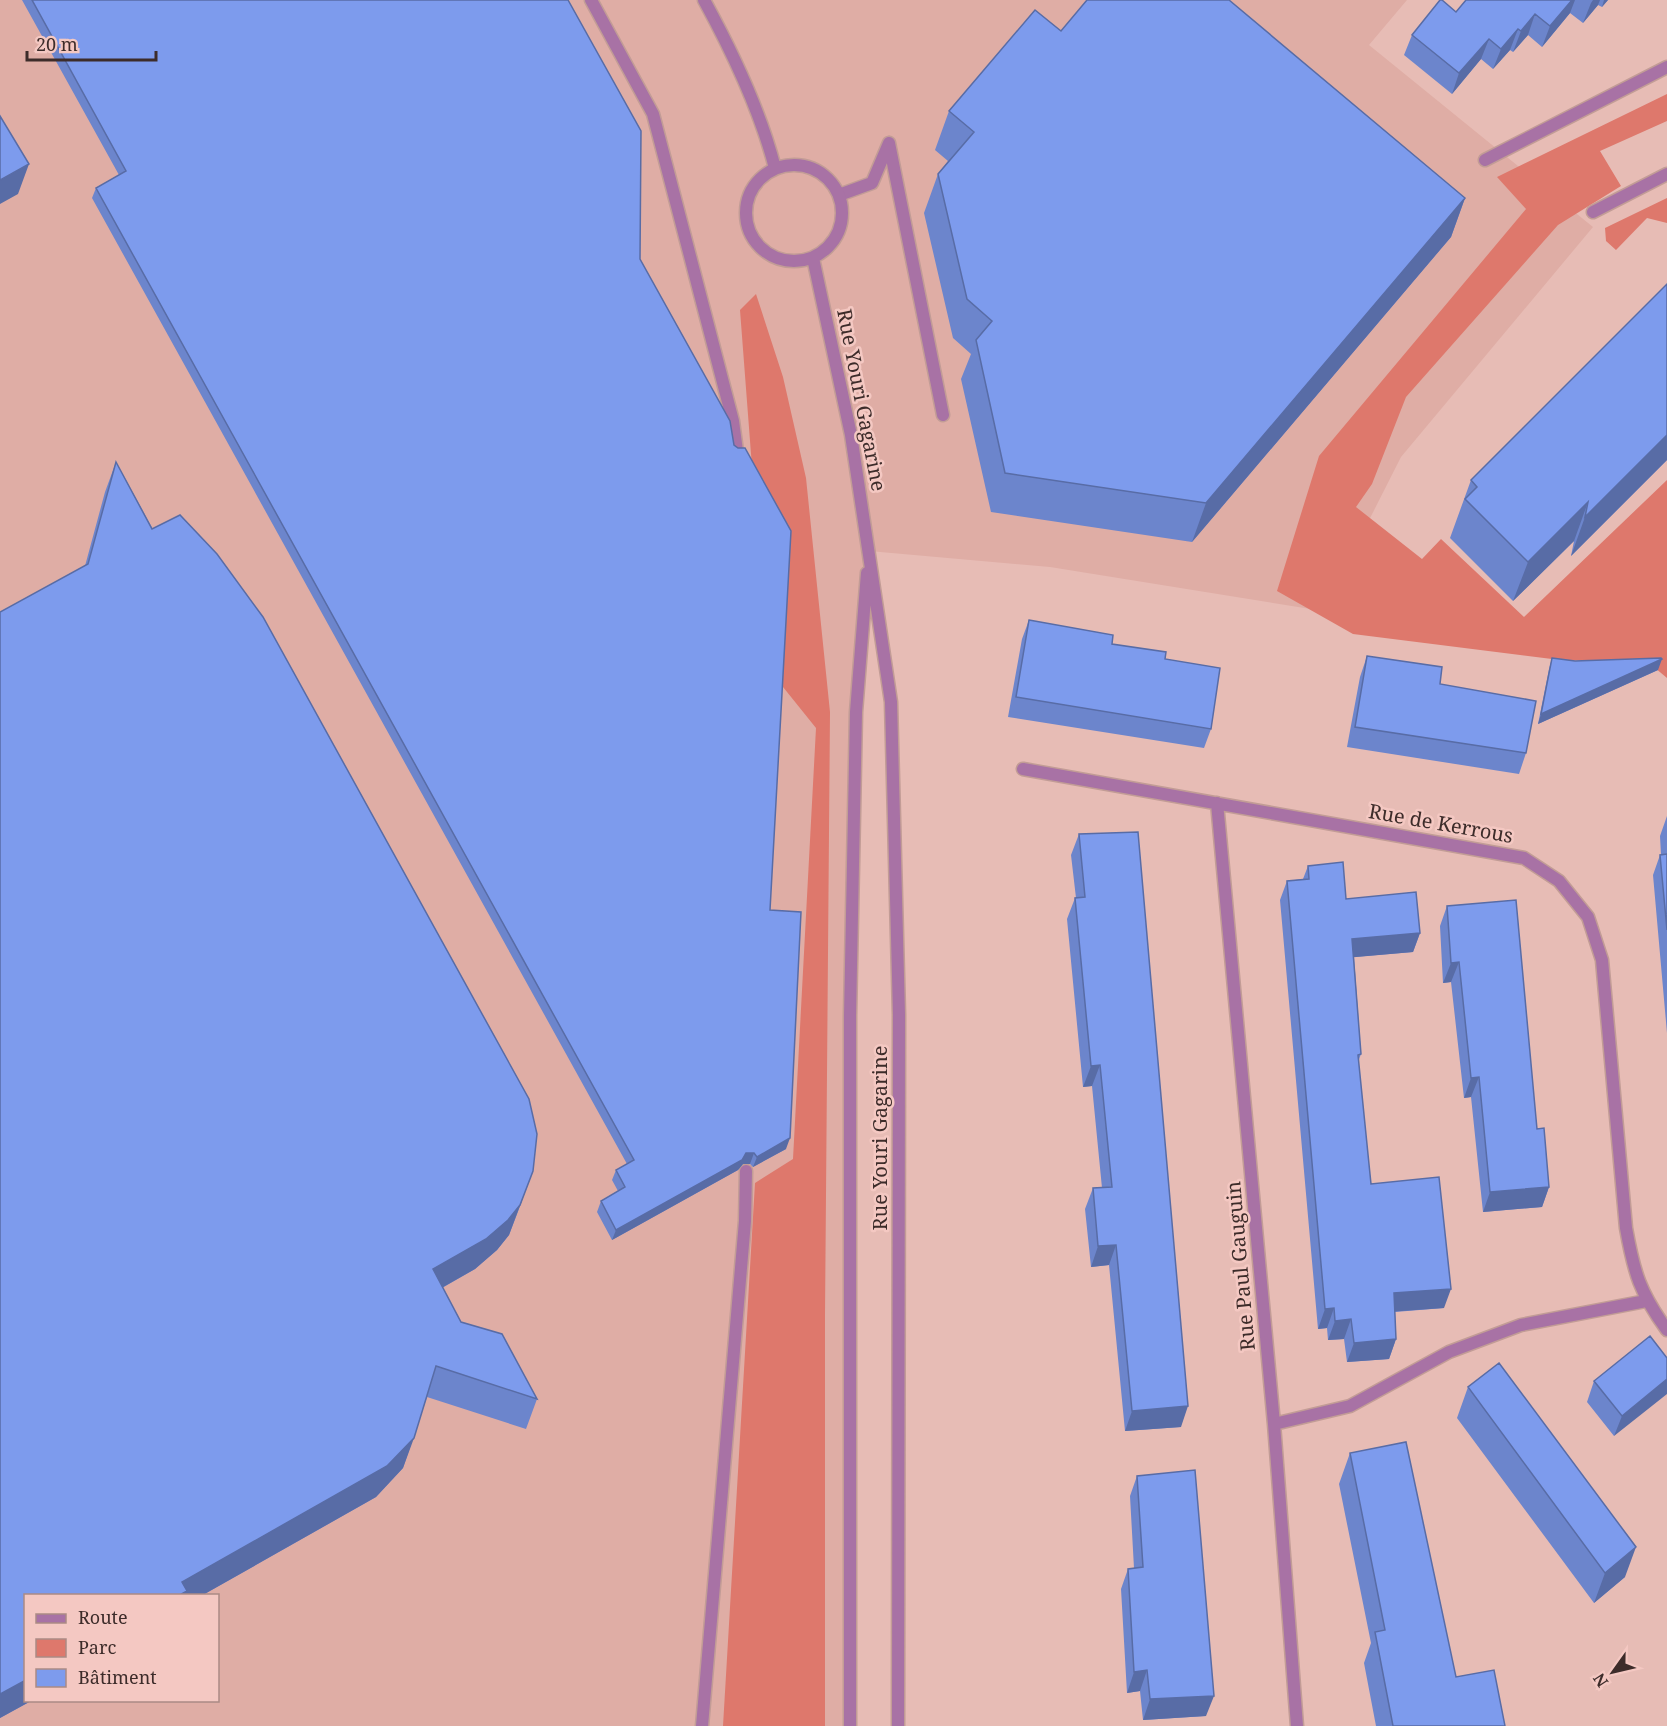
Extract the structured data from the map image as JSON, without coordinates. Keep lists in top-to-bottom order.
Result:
{
  "streets": {
    "street": ["Rue Youri Gagarine", "Rue de Kerrous", "Rue Paul Gauguin"]
  },
  "crossings": [
    ["Rue de Kerrous", "Rue Paul Gauguin"]
  ],
  "legend": ["Route", "Parc", "Bâtiment"],
  "scale_bar": "20 m",
  "north": "bottom left"
}
